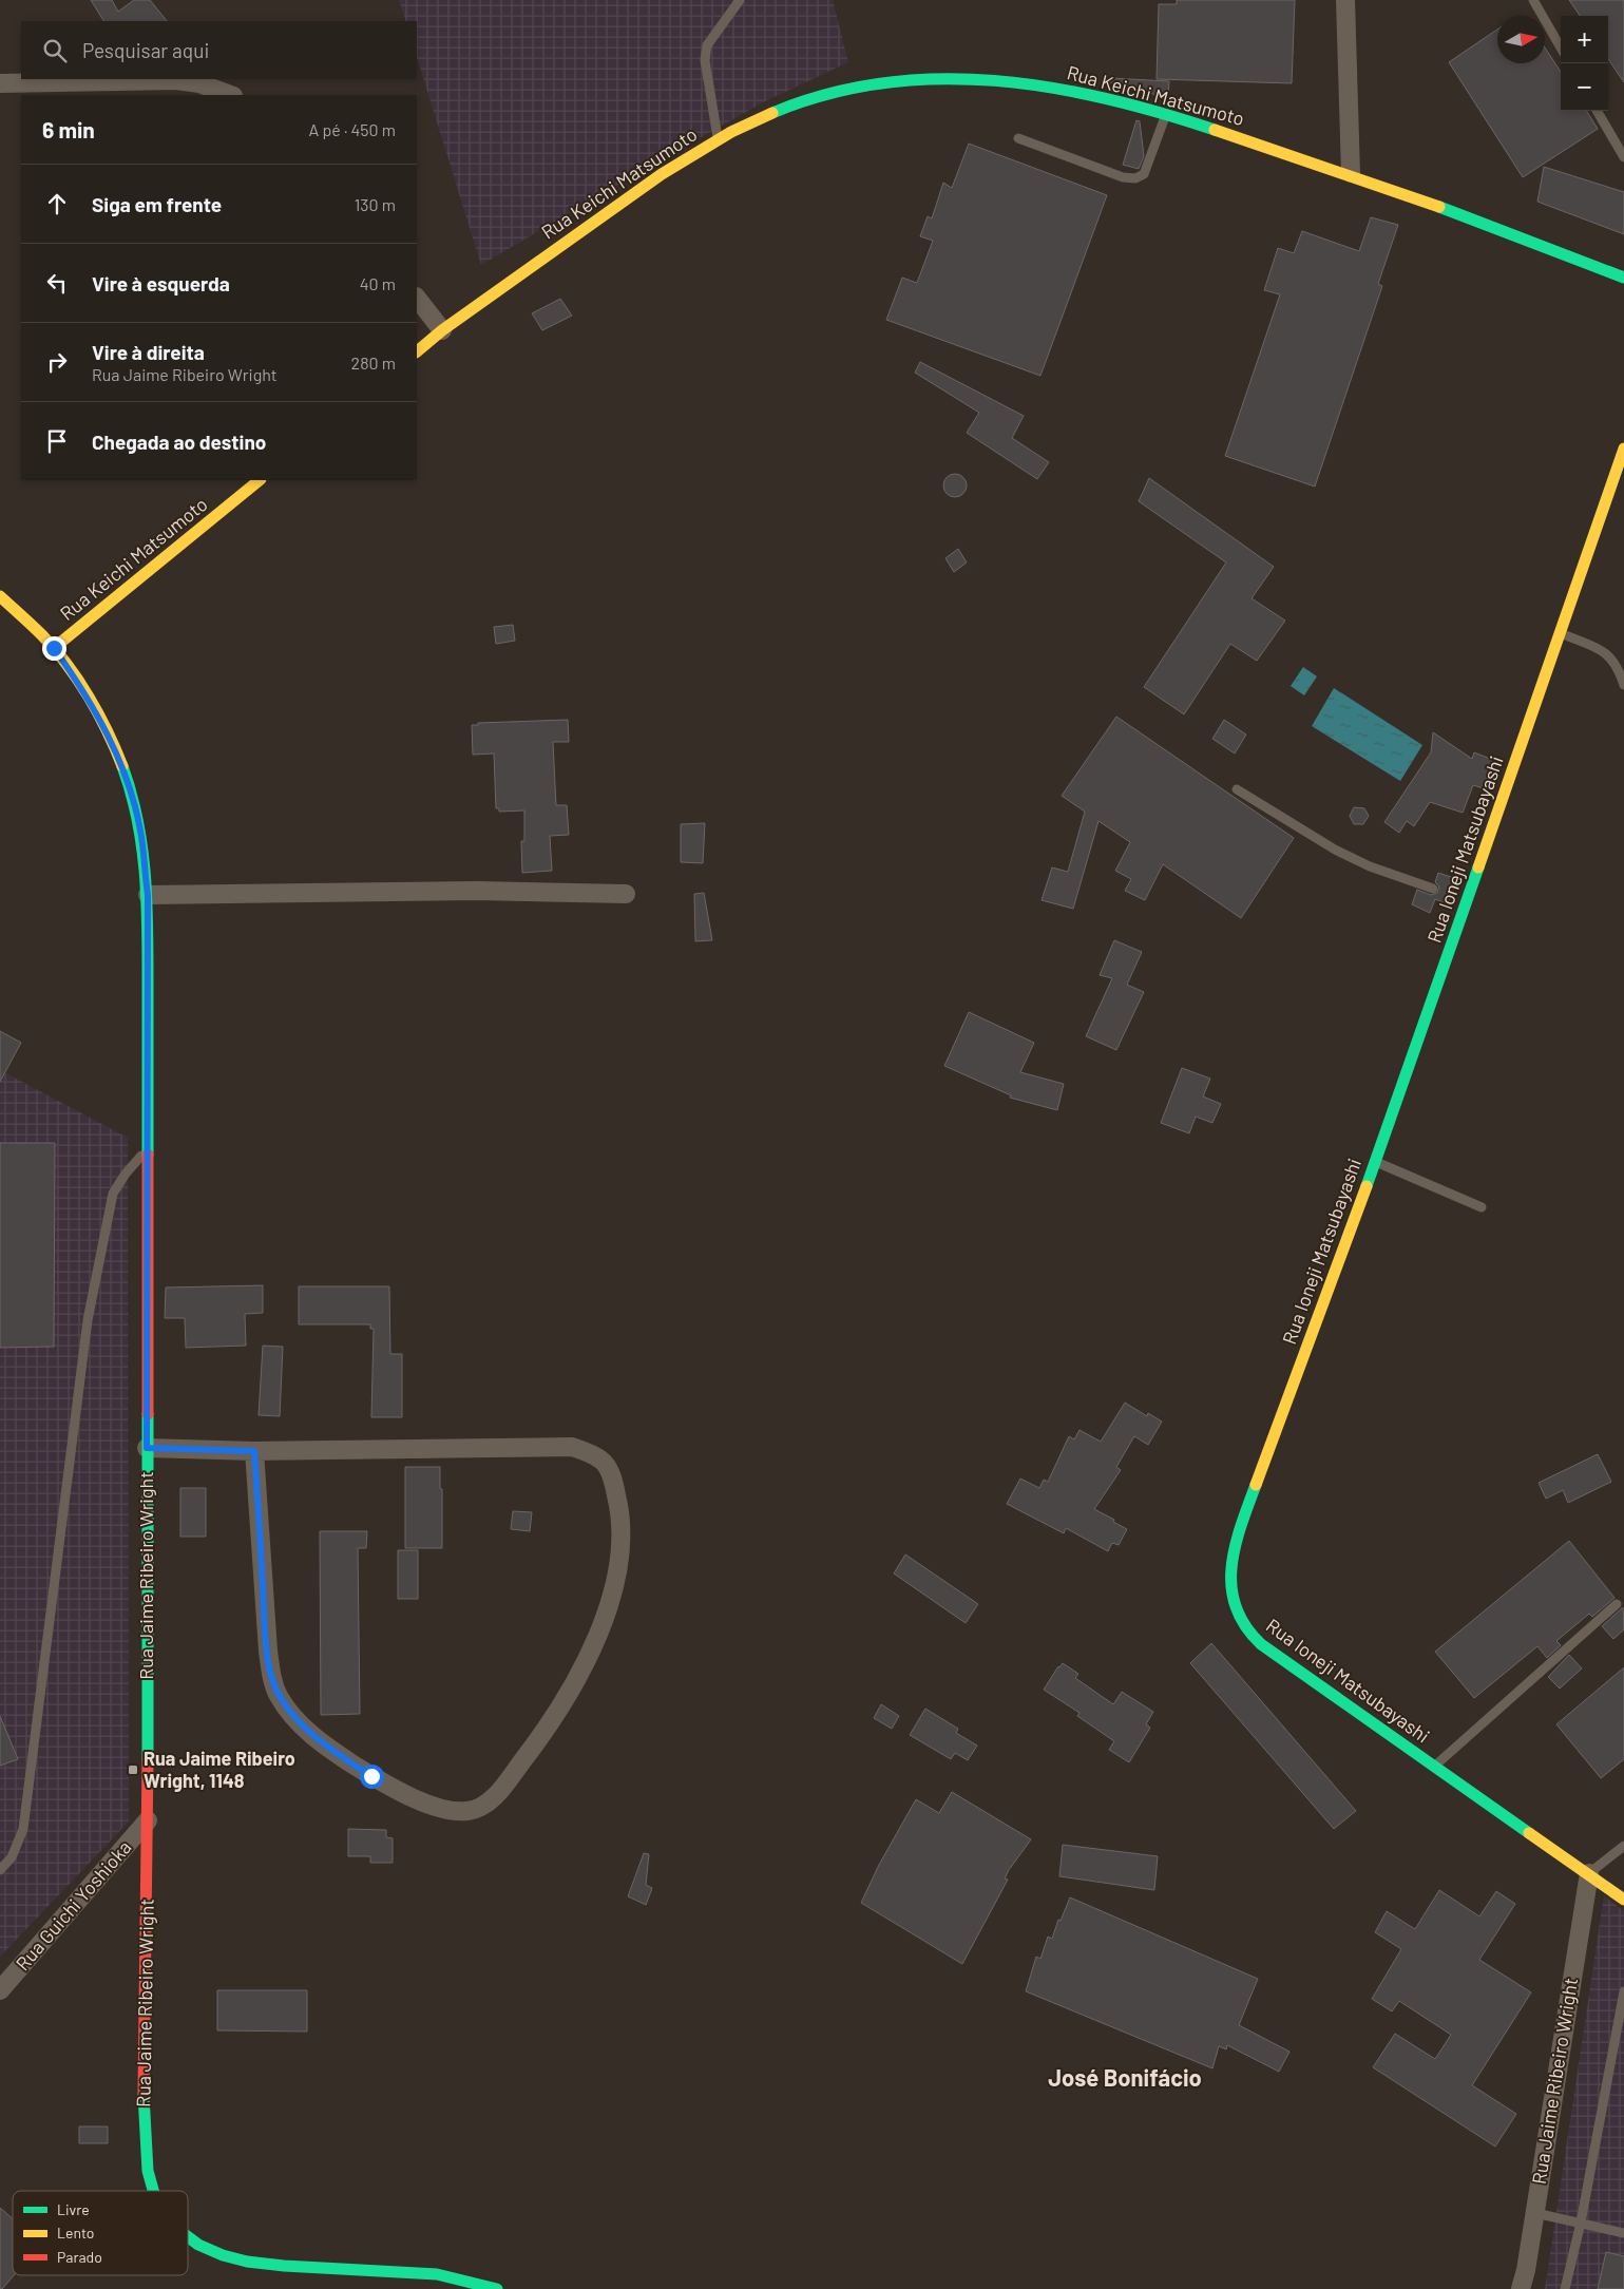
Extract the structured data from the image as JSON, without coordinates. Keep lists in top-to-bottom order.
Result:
{
  "streets": {
    "main road": ["Rua Keichi Matsumoto", "Rua Ioneji Matsubayashi", "Rua Jaime Ribeiro Wright"],
    "street": ["Rua Guichi Yoshioka"]
  },
  "crossings": [
    ["Rua Keichi Matsumoto", "Rua Jaime Ribeiro Wright"],
    ["Rua Ioneji Matsubayashi", "Rua Jaime Ribeiro Wright"],
    ["Rua Jaime Ribeiro Wright", "Rua Guichi Yoshioka"]
  ],
  "districts": ["José Bonifácio"],
  "places": {
    "transit": ["Rua Jaime Ribeiro Wright, 1148"]
  },
  "legend": ["Livre", "Lento", "Parado"],
  "north": "right",
  "page": {
    "map_buttons": ["+", "−"],
    "search": "Pesquisar aqui",
    "heading": ["6 min", "A pé · 450 m"],
    "list": [
      ["Siga em frente", "130 m"],
      ["Vire à esquerda", "40 m"],
      ["Vire à direita", "Rua Jaime Ribeiro Wright", "280 m"],
      "Chegada ao destino"
    ]
  }
}
